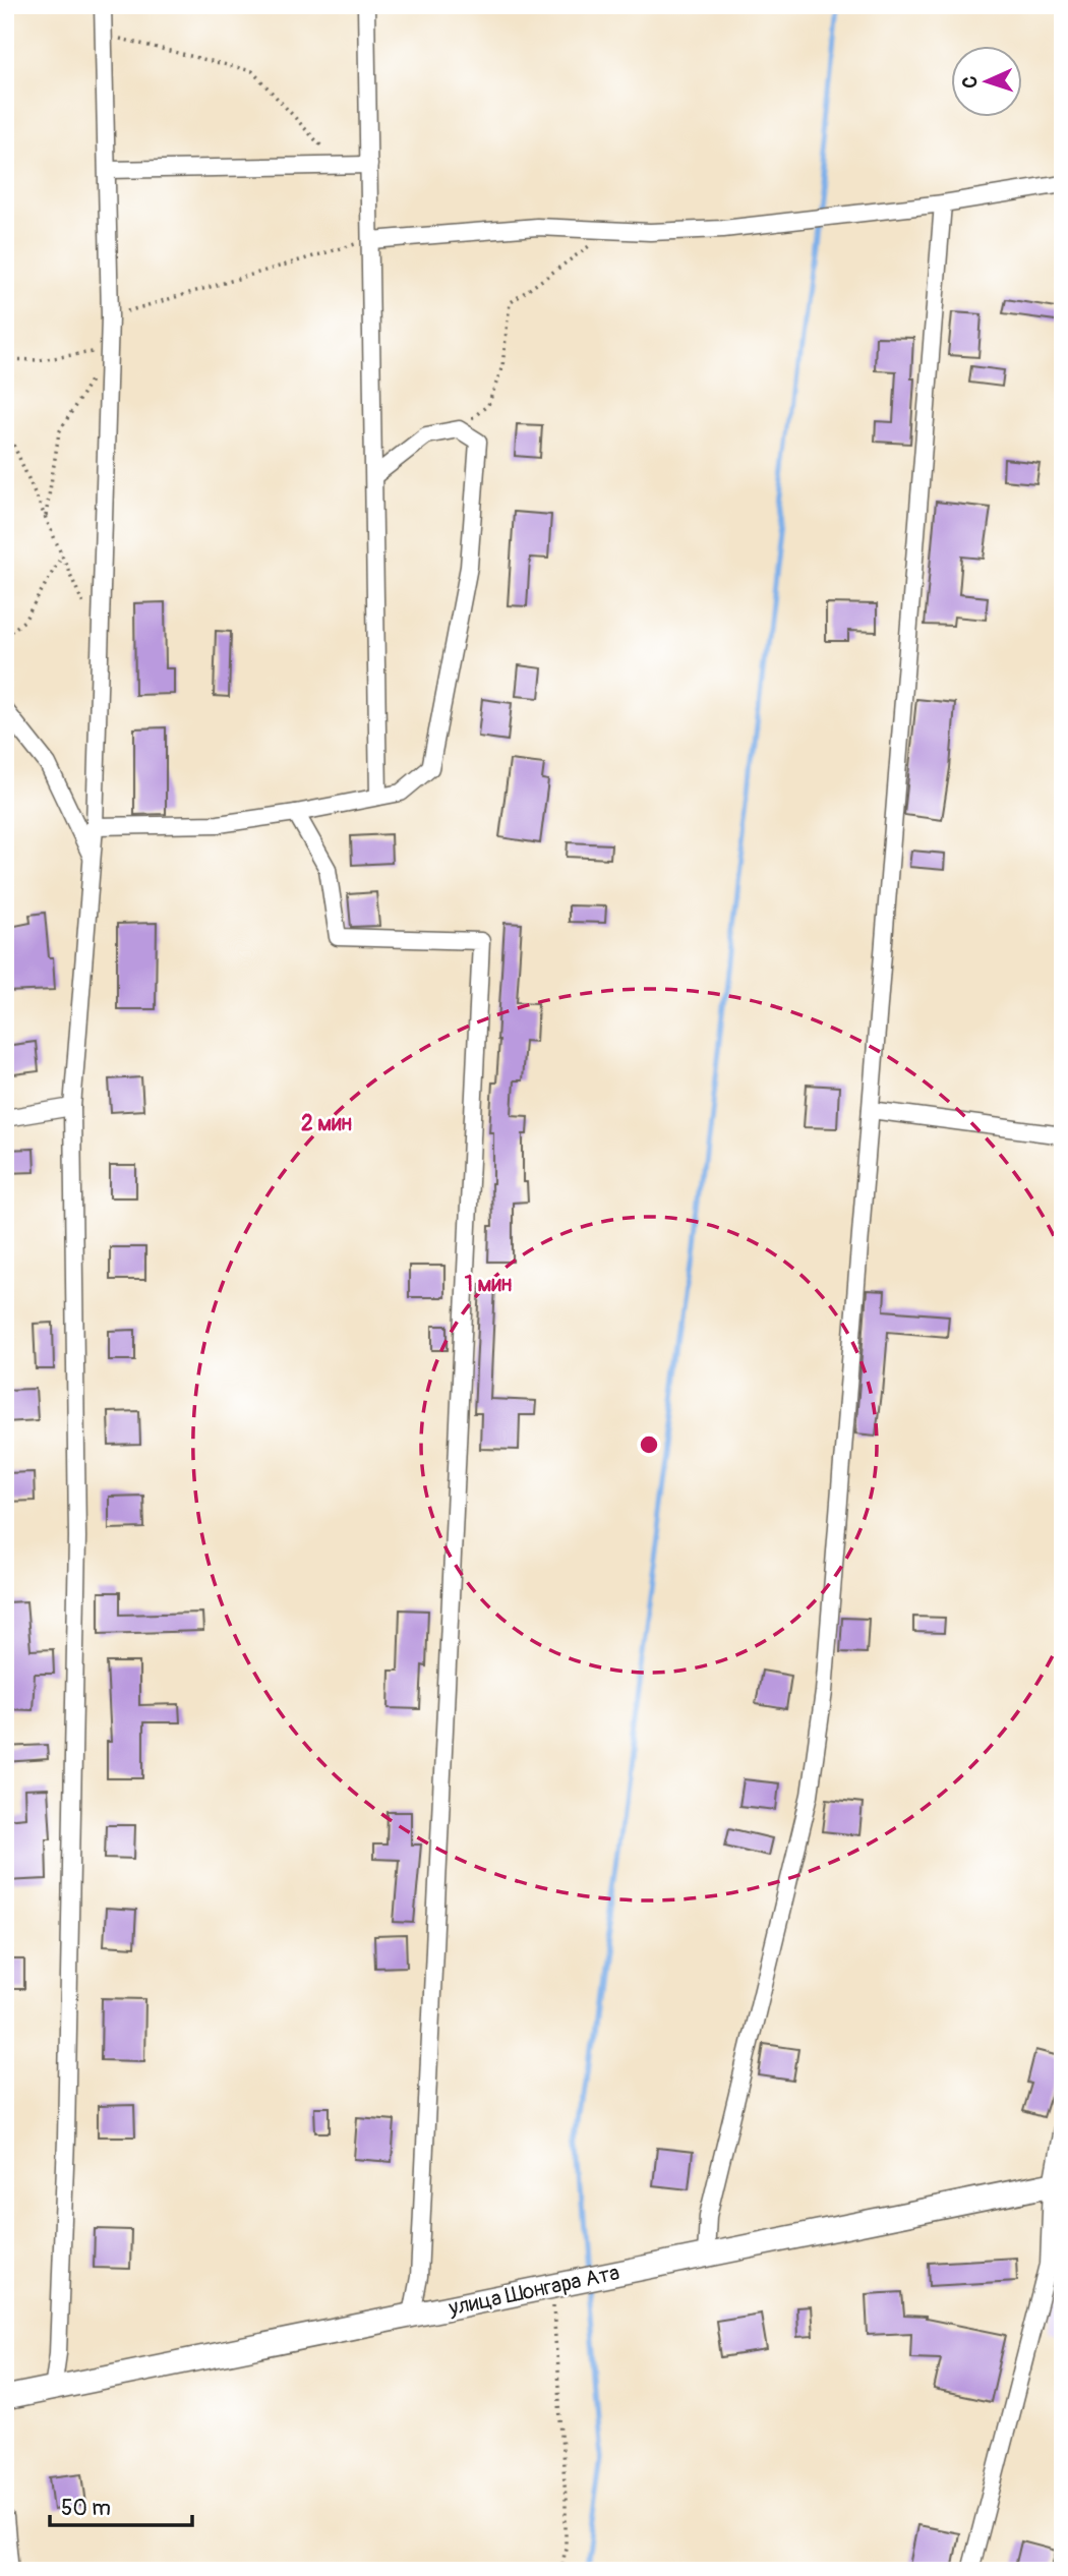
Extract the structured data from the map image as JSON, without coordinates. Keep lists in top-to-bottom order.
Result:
{
  "streets": {
    "main road": ["улица Шонгара Ата"]
  },
  "scale_bar": "50 m",
  "north": "left",
  "rings": ["2 мин", "1 мин"]
}
